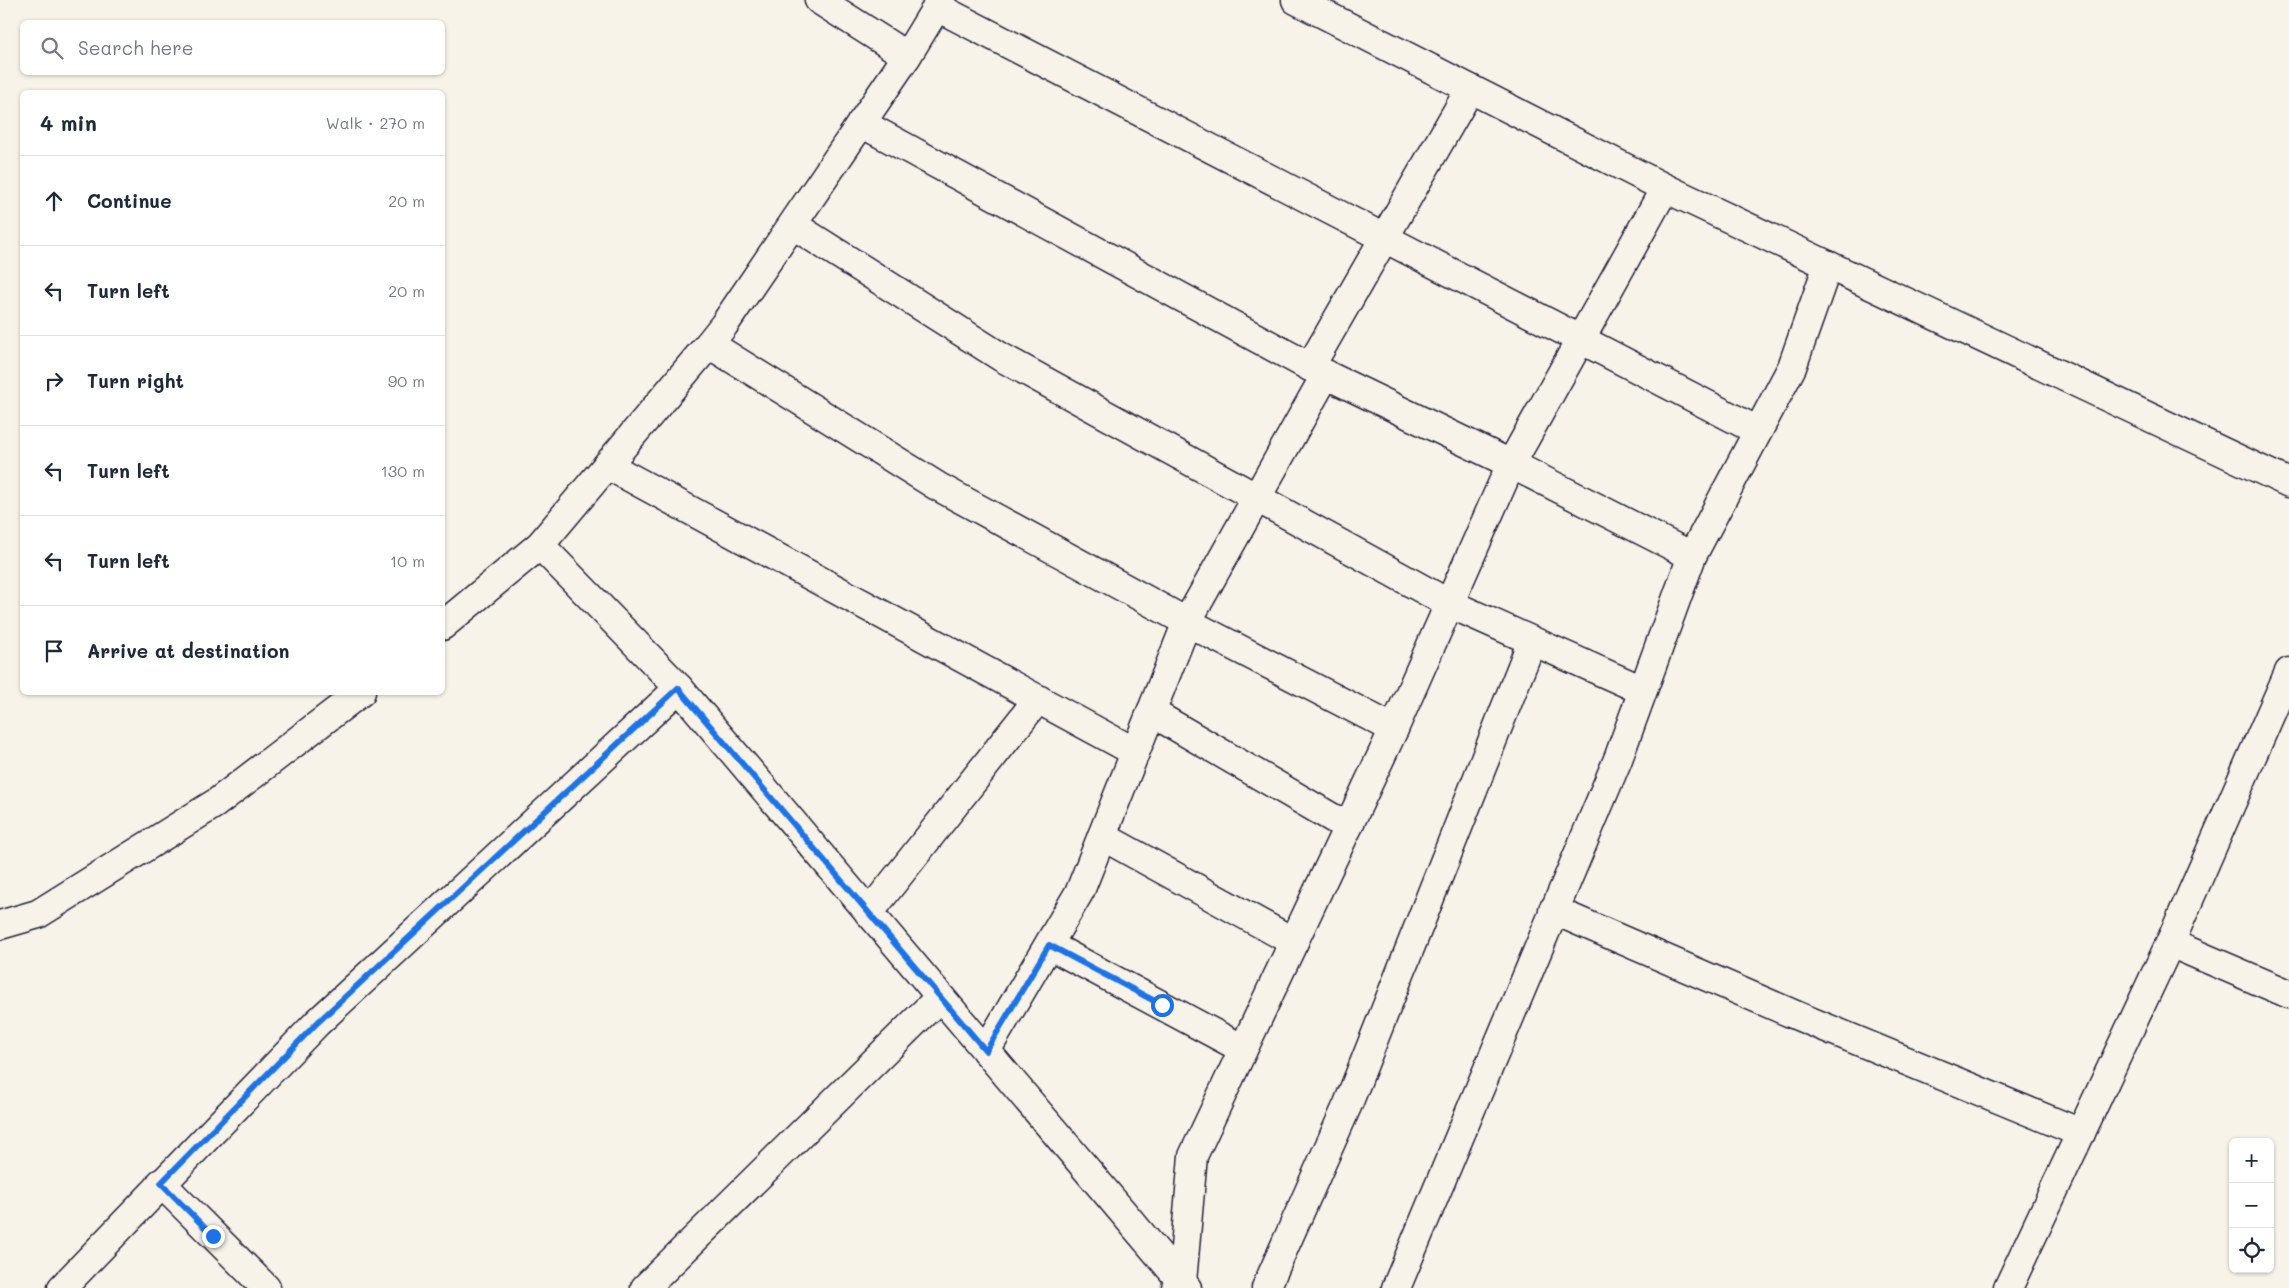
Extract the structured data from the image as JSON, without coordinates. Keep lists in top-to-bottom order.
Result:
{
  "page": {
    "search": "Search here",
    "heading": ["4 min", "Walk · 270 m"],
    "list": [
      ["Continue", "20 m"],
      ["Turn left", "20 m"],
      ["Turn right", "90 m"],
      ["Turn left", "130 m"],
      ["Turn left", "10 m"],
      "Arrive at destination"
    ],
    "map_buttons": ["+", "−"]
  }
}
